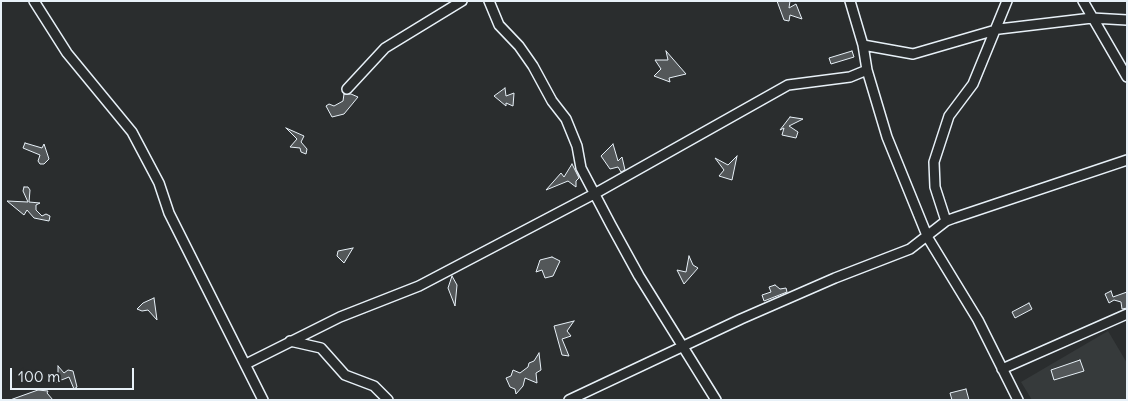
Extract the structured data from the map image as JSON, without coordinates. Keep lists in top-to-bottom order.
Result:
{
  "scale_bar": "100 m"
}
